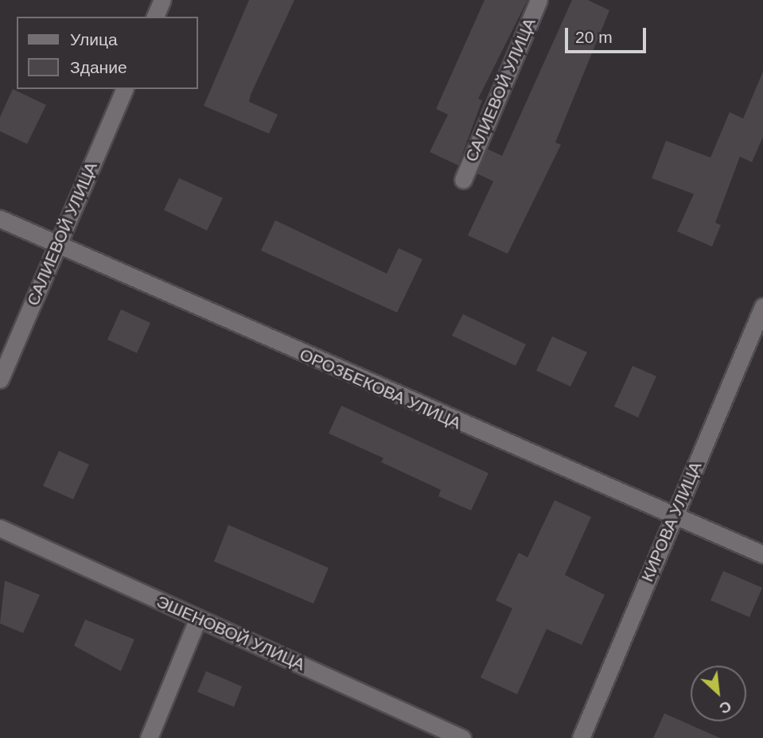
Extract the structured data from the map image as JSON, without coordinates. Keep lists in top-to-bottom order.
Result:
{
  "streets": {
    "street": [
      "САЛИЕВОЙ УЛИЦА",
      "ОРОЗБЕКОВА УЛИЦА",
      "КИРОВА УЛИЦА",
      "ЭШЕНОВОЙ УЛИЦА"
    ]
  },
  "crossings": [
    ["САЛИЕВОЙ УЛИЦА", "ОРОЗБЕКОВА УЛИЦА"],
    ["ОРОЗБЕКОВА УЛИЦА", "КИРОВА УЛИЦА"]
  ],
  "legend": ["Улица", "Здание"],
  "scale_bar": "20 m",
  "north": "bottom right"
}
